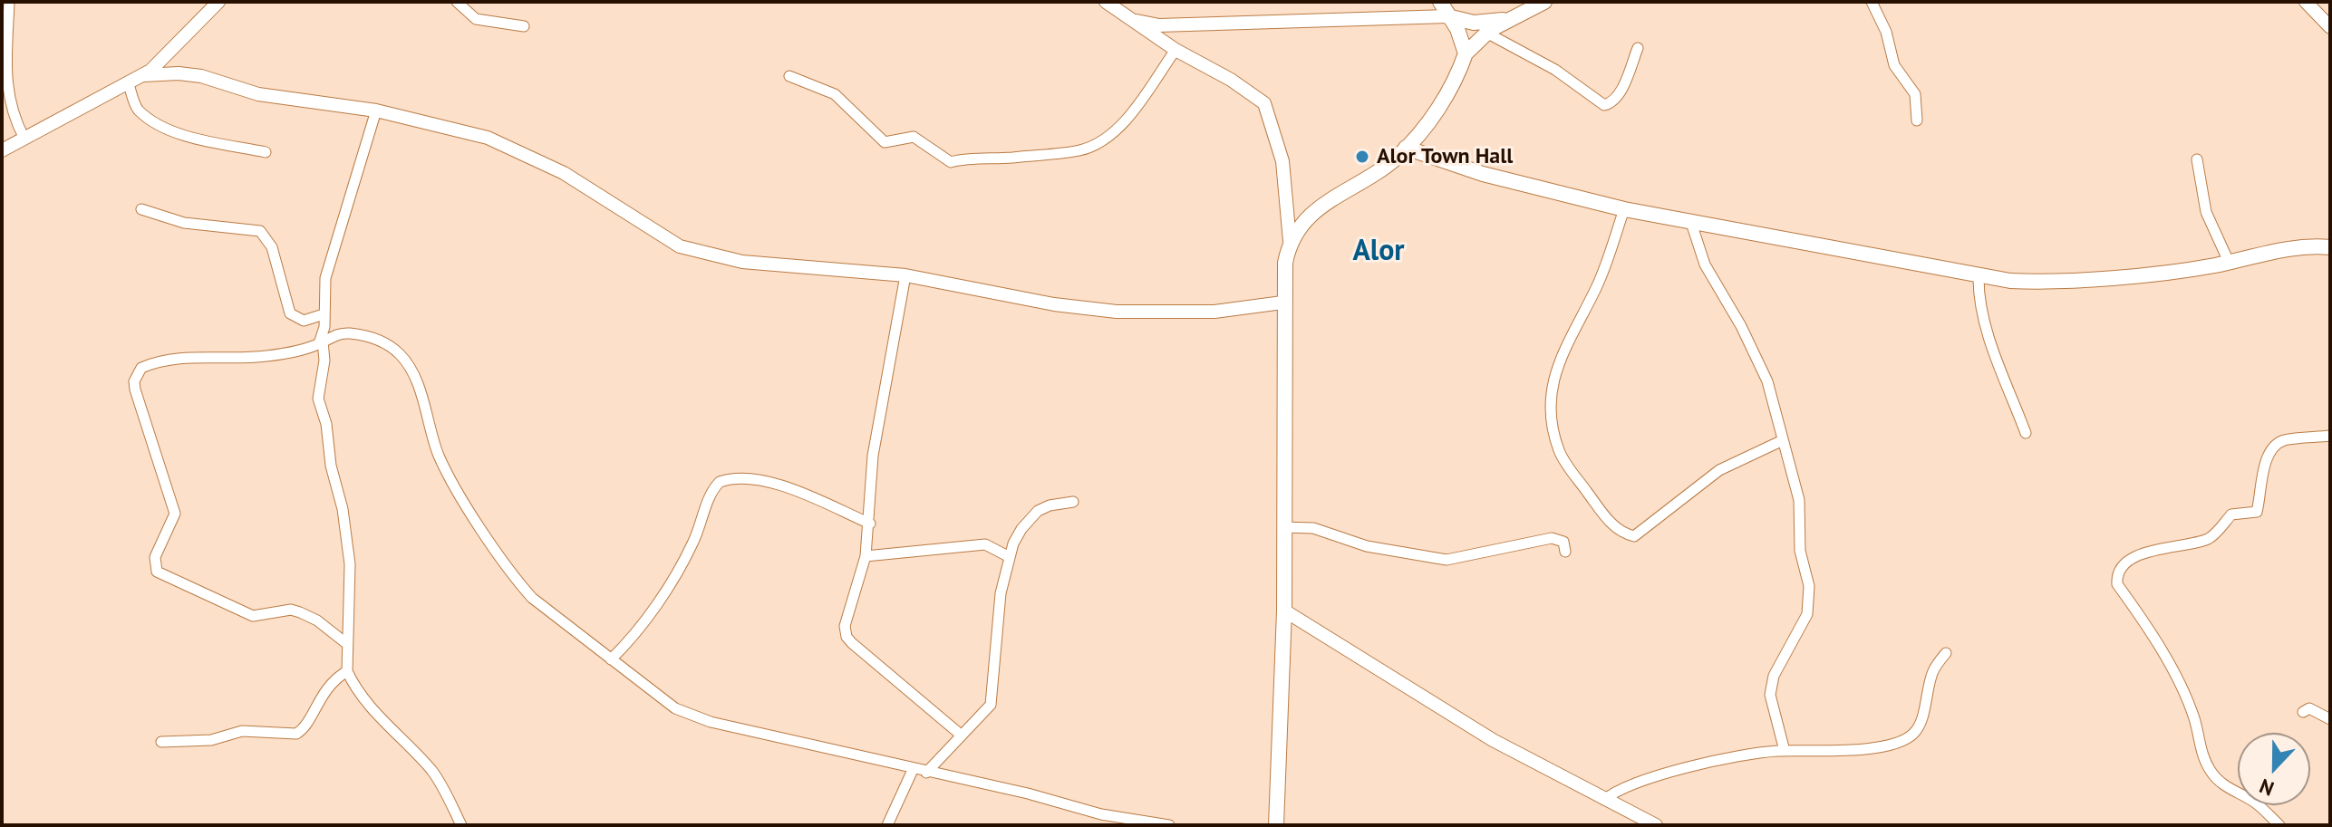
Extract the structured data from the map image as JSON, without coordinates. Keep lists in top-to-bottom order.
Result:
{
  "districts": ["Alor"],
  "places": ["Alor Town Hall"],
  "north": "bottom"
}
